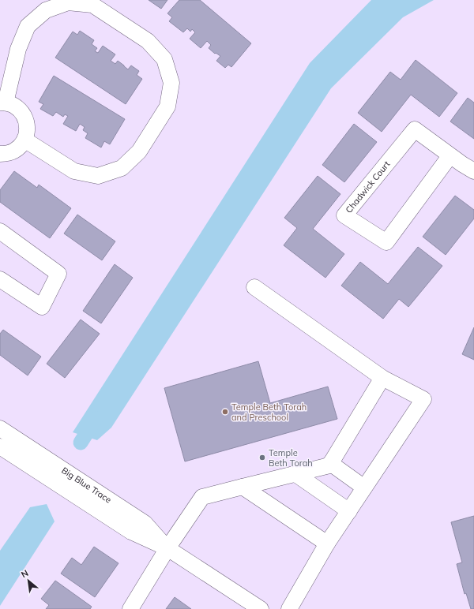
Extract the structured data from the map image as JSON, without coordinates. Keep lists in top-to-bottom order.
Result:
{
  "streets": {
    "street": ["Chadwick Court", "Big Blue Trace"]
  },
  "places": ["Temple Beth Torah and Preschool", "Temple Beth Torah"],
  "north": "top left"
}
